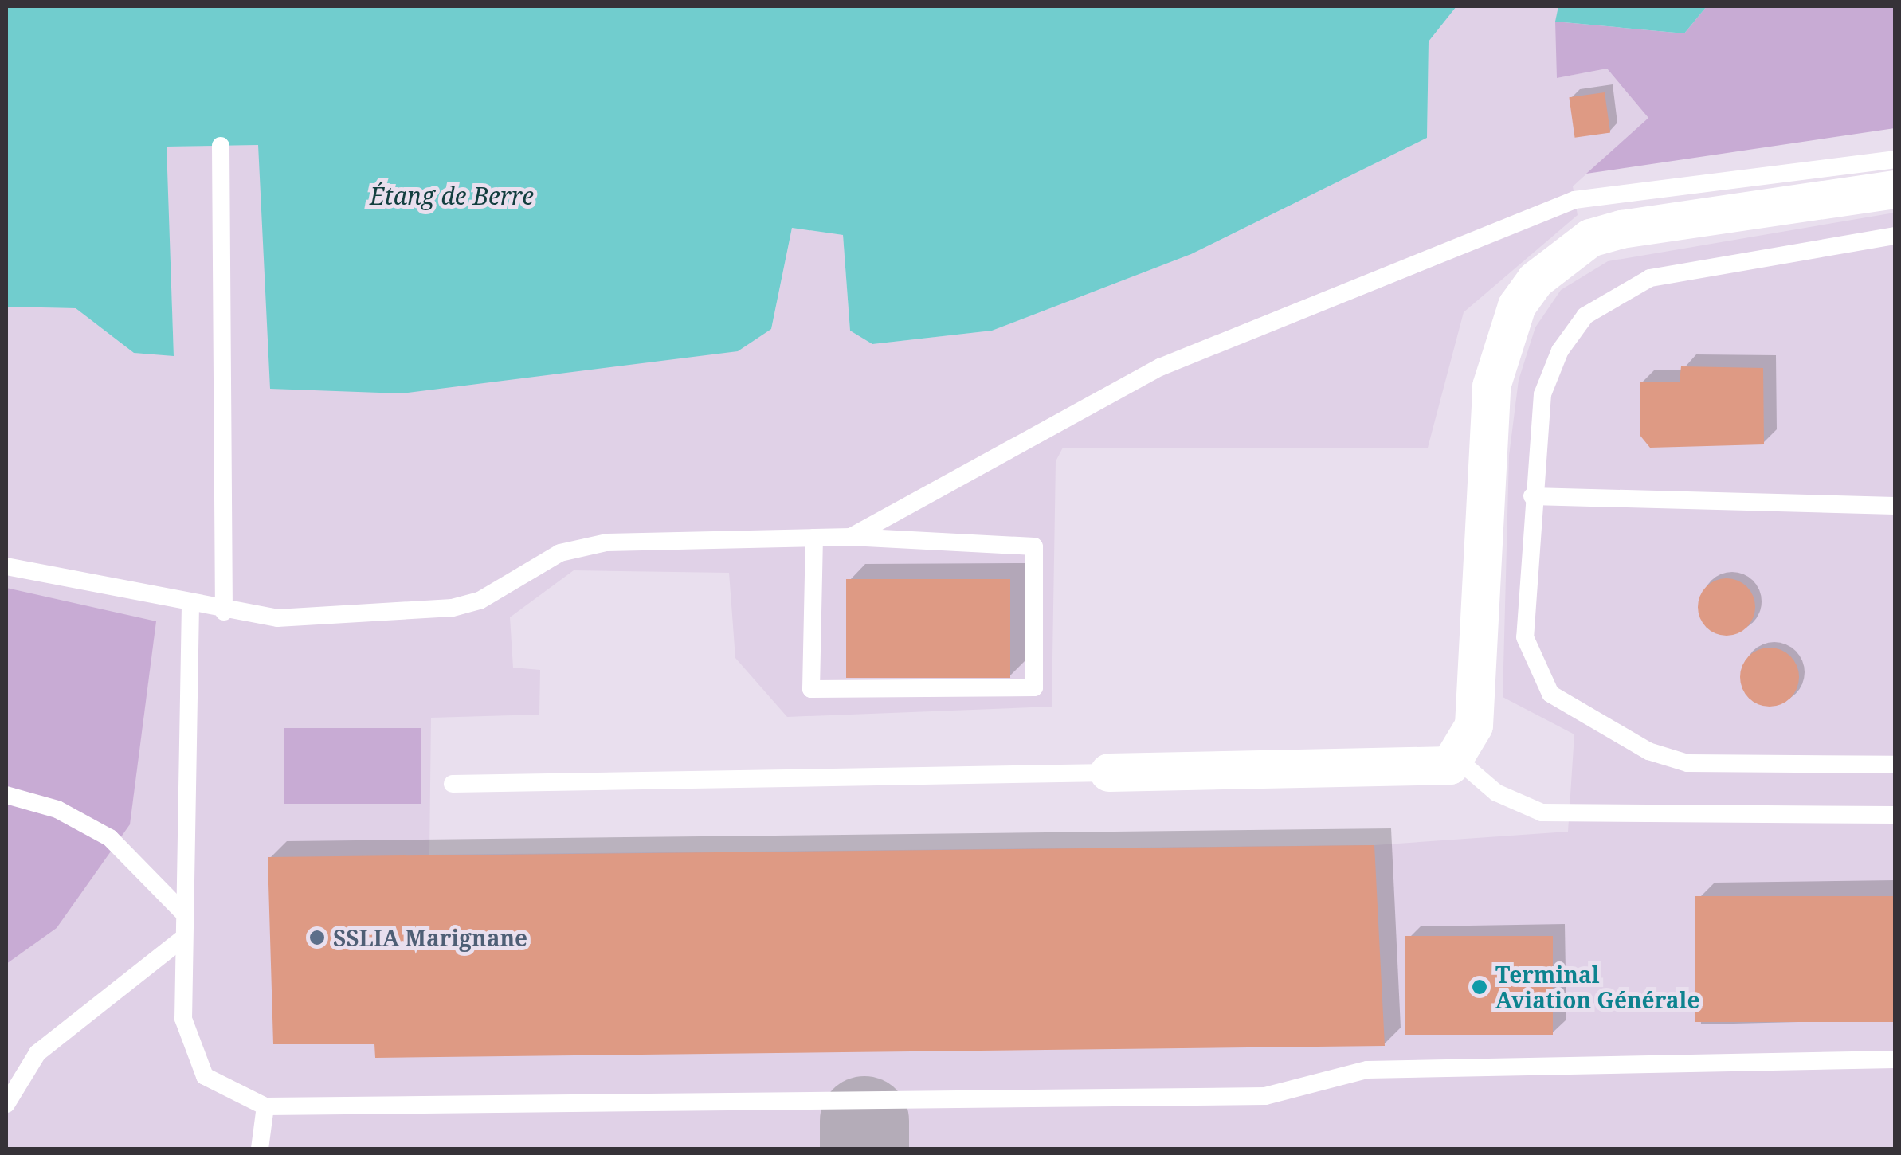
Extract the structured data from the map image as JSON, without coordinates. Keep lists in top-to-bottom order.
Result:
{
  "water": ["Étang de Berre"],
  "places": ["SSLIA Marignane", "Terminal Aviation Générale"]
}
